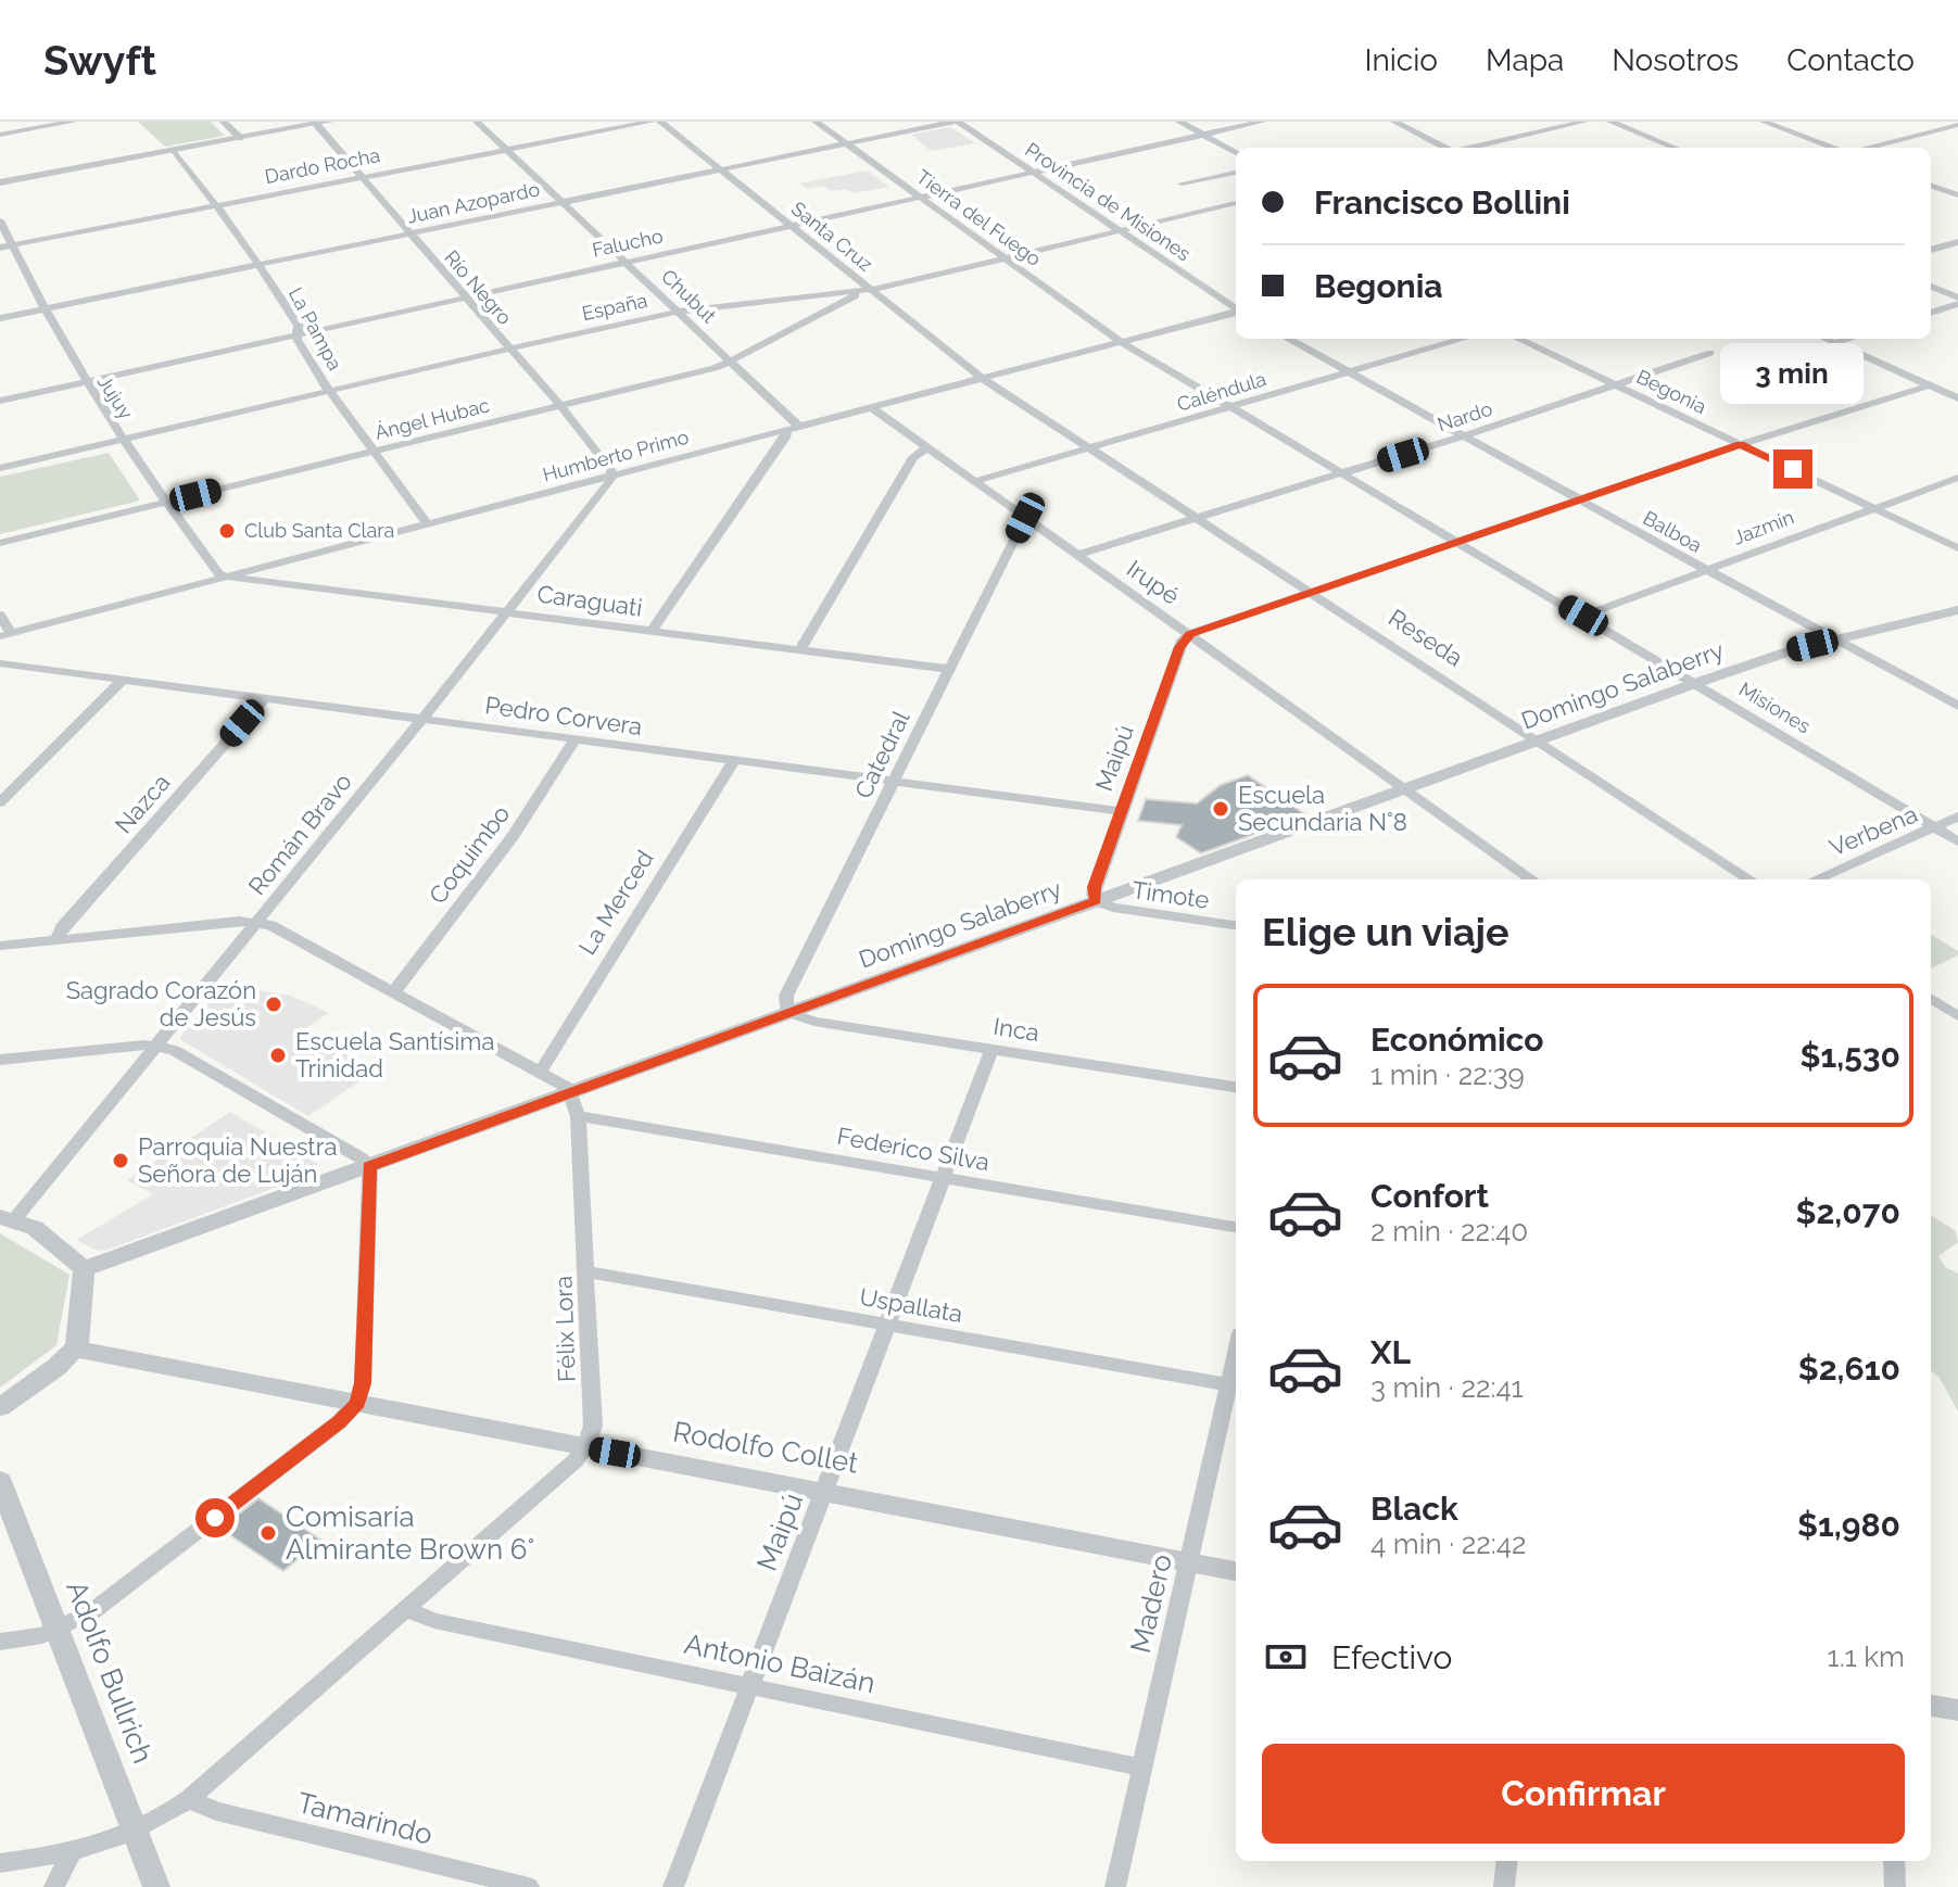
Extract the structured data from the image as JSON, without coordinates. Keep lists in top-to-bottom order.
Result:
{
  "streets": {
    "street": [
      "Dardo Rocha",
      "Provincia de Misiones",
      "Juan Azopardo",
      "Tierra del Fuego",
      "Santa Cruz",
      "Falucho",
      "Río Negro",
      "Chubut",
      "España",
      "La Pampa",
      "Caléndula",
      "Begonia",
      "Jujuy",
      "Nardo",
      "Ángel Hubac",
      "Humberto Primo",
      "Jazmín",
      "Balboa",
      "Irupé",
      "Caraguati",
      "Reseda",
      "Domingo Salaberry",
      "Misiones",
      "Pedro Corvera",
      "Catedral",
      "Maipú",
      "Nazca",
      "Verbena",
      "Román Bravo",
      "Coquimbo",
      "Timote",
      "La Merced",
      "Inca",
      "Federico Silva",
      "Uspallata",
      "Félix Lora",
      "Rodolfo Collet",
      "Madero",
      "Antonio Baizán",
      "Adolfo Bullrich",
      "Tamarindo"
    ]
  },
  "crossings": [
    ["Dardo Rocha", "Río Negro"],
    ["Dardo Rocha", "Chubut"],
    ["Dardo Rocha", "La Pampa"],
    ["Dardo Rocha", "Jujuy"],
    ["Provincia de Misiones", "Juan Azopardo"],
    ["Provincia de Misiones", "Falucho"],
    ["Provincia de Misiones", "España"],
    ["Juan Azopardo", "Tierra del Fuego"],
    ["Juan Azopardo", "Santa Cruz"],
    ["Juan Azopardo", "Río Negro"],
    ["Juan Azopardo", "Chubut"],
    ["Juan Azopardo", "La Pampa"],
    ["Juan Azopardo", "Jujuy"],
    ["Tierra del Fuego", "Falucho"],
    ["Tierra del Fuego", "España"],
    ["Tierra del Fuego", "Humberto Primo"],
    ["Tierra del Fuego", "Misiones"],
    ["Santa Cruz", "Falucho"],
    ["Santa Cruz", "España"],
    ["Santa Cruz", "Humberto Primo"],
    ["Santa Cruz", "Reseda"],
    ["Falucho", "Río Negro"],
    ["Falucho", "Chubut"],
    ["Falucho", "La Pampa"],
    ["Falucho", "Jujuy"],
    ["Río Negro", "España"],
    ["Río Negro", "Ángel Hubac"],
    ["Río Negro", "Humberto Primo"],
    ["Río Negro", "Román Bravo"],
    ["Chubut", "España"],
    ["Chubut", "Ángel Hubac"],
    ["Chubut", "Humberto Primo"],
    ["España", "La Pampa"],
    ["España", "Jujuy"],
    ["España", "Ángel Hubac"],
    ["La Pampa", "Ángel Hubac"],
    ["La Pampa", "Humberto Primo"],
    ["Caléndula", "Balboa"],
    ["Caléndula", "Irupé"],
    ["Caléndula", "Reseda"],
    ["Caléndula", "Misiones"],
    ["Begonia", "Nardo"],
    ["Begonia", "Jazmín"],
    ["Jujuy", "Ángel Hubac"],
    ["Jujuy", "Humberto Primo"],
    ["Jujuy", "Caraguati"],
    ["Nardo", "Balboa"],
    ["Nardo", "Irupé"],
    ["Nardo", "Reseda"],
    ["Nardo", "Misiones"],
    ["Humberto Primo", "Irupé"],
    ["Humberto Primo", "Caraguati"],
    ["Humberto Primo", "Reseda"],
    ["Humberto Primo", "Misiones"],
    ["Humberto Primo", "Román Bravo"],
    ["Jazmín", "Balboa"],
    ["Jazmín", "Misiones"],
    ["Balboa", "Domingo Salaberry"],
    ["Irupé", "Domingo Salaberry"],
    ["Irupé", "Catedral"],
    ["Irupé", "Maipú"],
    ["Caraguati", "Catedral"],
    ["Caraguati", "Román Bravo"],
    ["Reseda", "Domingo Salaberry"],
    ["Domingo Salaberry", "Misiones"],
    ["Domingo Salaberry", "Catedral"],
    ["Domingo Salaberry", "Maipú"],
    ["Domingo Salaberry", "Timote"],
    ["Domingo Salaberry", "Inca"],
    ["Domingo Salaberry", "Félix Lora"],
    ["Misiones", "Verbena"],
    ["Pedro Corvera", "Catedral"],
    ["Pedro Corvera", "Maipú"],
    ["Pedro Corvera", "Nazca"],
    ["Pedro Corvera", "Román Bravo"],
    ["Pedro Corvera", "Coquimbo"],
    ["Pedro Corvera", "La Merced"],
    ["Catedral", "Inca"],
    ["Maipú", "Timote"],
    ["Maipú", "Inca"],
    ["Maipú", "Federico Silva"],
    ["Maipú", "Uspallata"],
    ["Maipú", "Rodolfo Collet"],
    ["Maipú", "Antonio Baizán"],
    ["Federico Silva", "Félix Lora"],
    ["Uspallata", "Félix Lora"],
    ["Uspallata", "Madero"],
    ["Félix Lora", "Rodolfo Collet"],
    ["Rodolfo Collet", "Madero"],
    ["Madero", "Antonio Baizán"]
  ],
  "places": [
    "Club Santa Clara",
    "Escuela Secundaria N°8",
    "Sagrado Corazón de Jesús",
    "Escuela Santísima Trinidad",
    "Parroquia Nuestra Señora de Luján",
    "Comisaría Almirante Brown 6°"
  ],
  "page": {
    "header": "Swyft",
    "nav": [
      "Inicio",
      "Mapa",
      "Nosotros",
      "Contacto"
    ],
    "banner": ["Francisco Bollini", "Begonia"],
    "bubble": "3 min",
    "heading": "Elige un viaje",
    "list": [
      {
        "name": "Económico",
        "note": "1 min · 22:39",
        "value": "$1,530"
      },
      {
        "name": "Confort",
        "note": "2 min · 22:40",
        "value": "$2,070"
      },
      {
        "name": "XL",
        "note": "3 min · 22:41",
        "value": "$2,610"
      },
      {
        "name": "Black",
        "note": "4 min · 22:42",
        "value": "$1,980"
      }
    ],
    "pay": ["Efectivo", "1.1 km"],
    "buttons": "Confirmar"
  }
}
